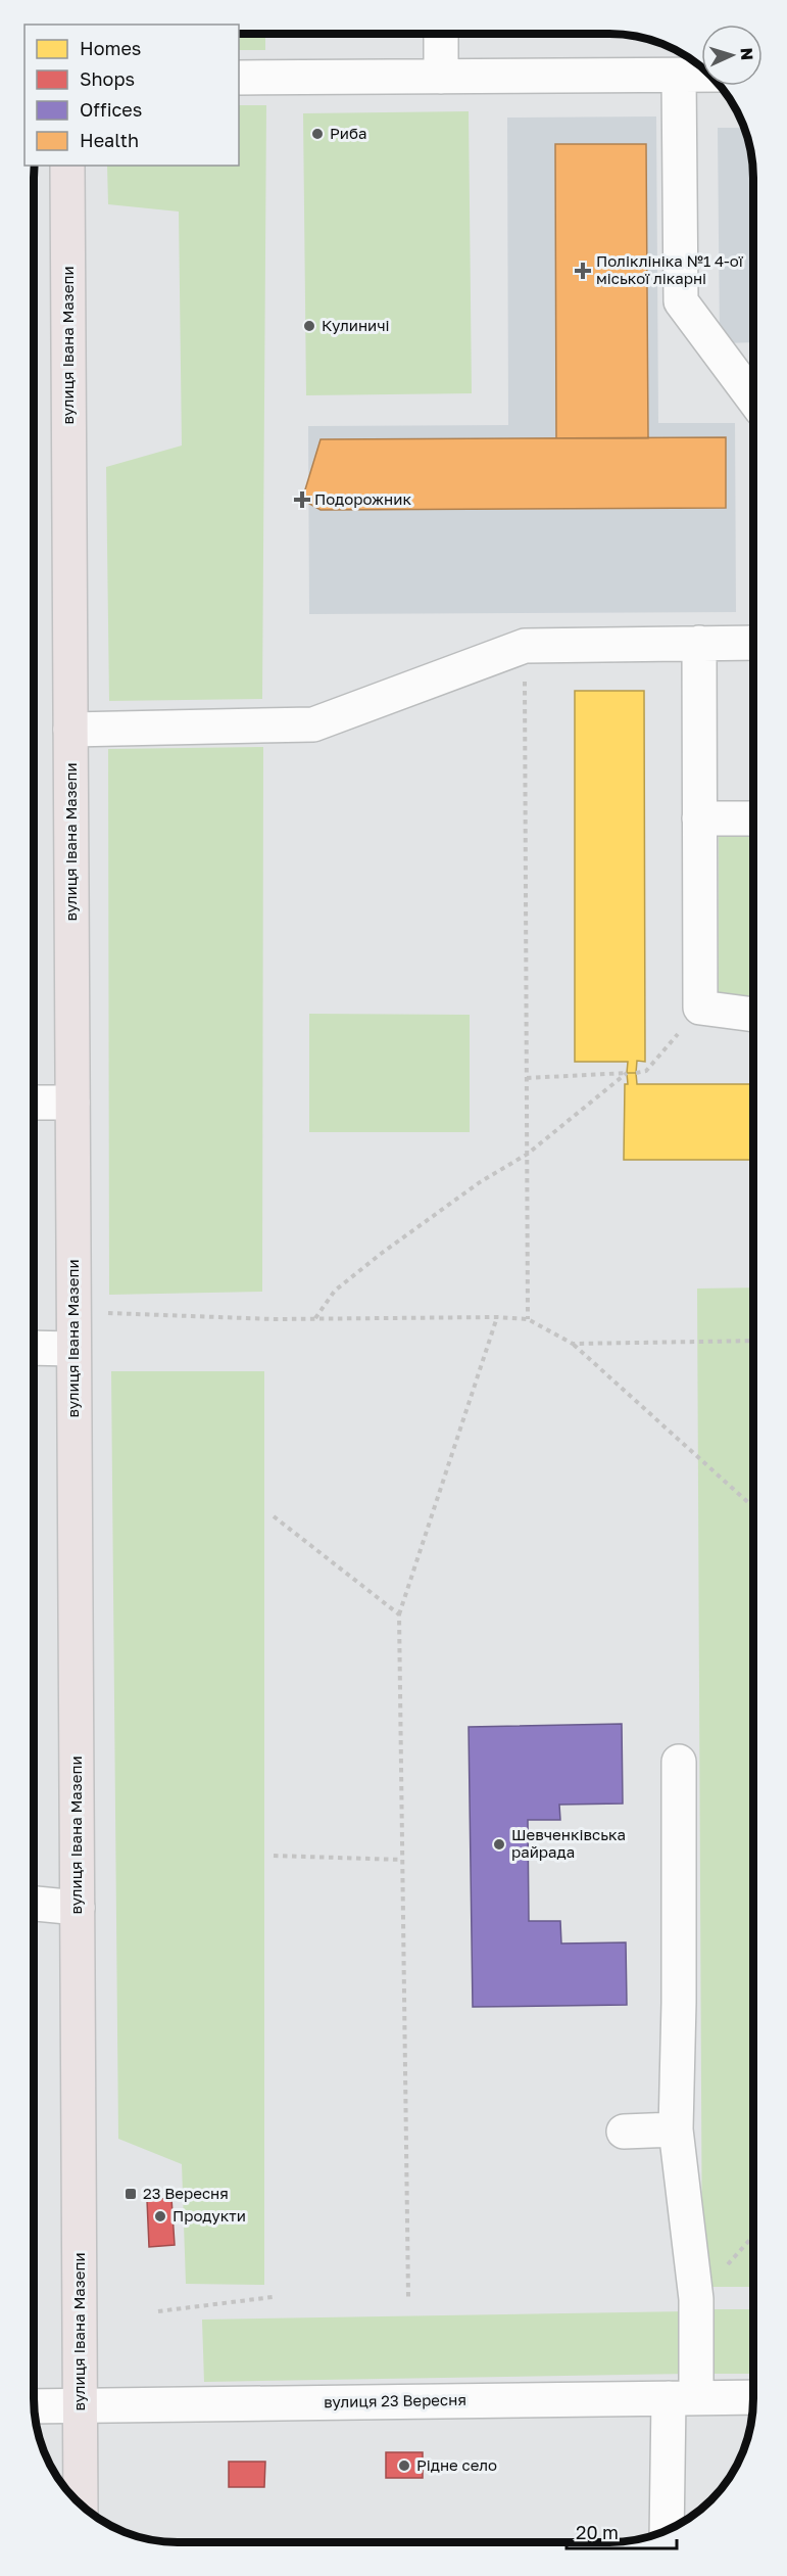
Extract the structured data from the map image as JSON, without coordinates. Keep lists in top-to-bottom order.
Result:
{
  "streets": {
    "main road": ["вулиця Івана Мазепи"],
    "street": ["вулиця 23 Вересня"]
  },
  "crossings": [
    ["вулиця Івана Мазепи", "вулиця 23 Вересня"]
  ],
  "places": {
    "other": [
      "Риба",
      "Кулиничі",
      "Шевченківська райрада",
      "Продукти",
      "Рідне село"
    ],
    "health": ["Поліклініка №1 4-ої міської лікарні", "Подорожник"],
    "transit": ["23 Вересня"]
  },
  "legend": [
    "Homes",
    "Shops",
    "Offices",
    "Health"
  ],
  "scale_bar": "20 m",
  "north": "right"
}
